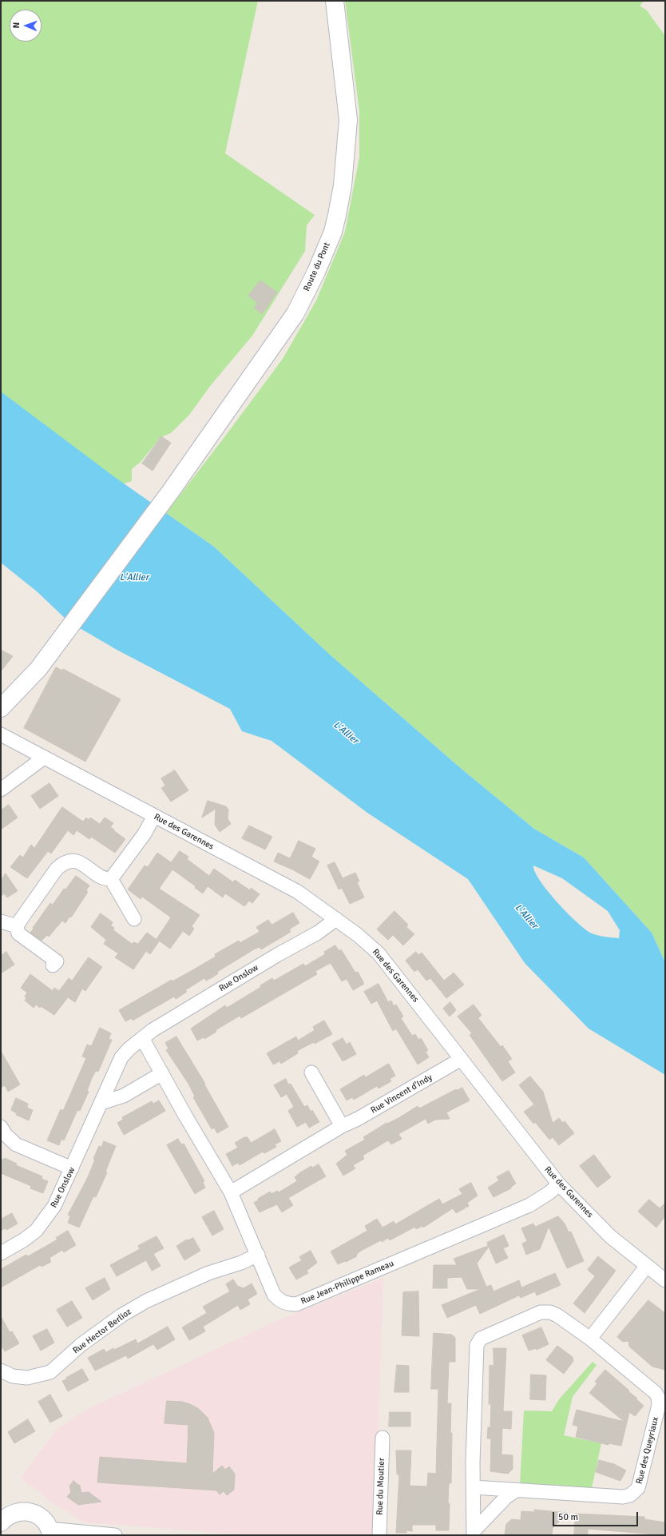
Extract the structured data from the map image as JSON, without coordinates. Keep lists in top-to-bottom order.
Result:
{
  "streets": {
    "main road": ["Route du Pont"],
    "street": [
      "Rue des Garennes",
      "Rue Onslow",
      "Rue Vincent d'Indy",
      "Rue Jean-Philippe Rameau",
      "Rue Hector Berlioz",
      "Rue des Queyriaux",
      "Rue du Moutier"
    ]
  },
  "crossings": [
    ["Rue des Garennes", "Rue Onslow"],
    ["Rue des Garennes", "Rue Vincent d'Indy"],
    ["Rue des Garennes", "Rue Jean-Philippe Rameau"],
    ["Rue Vincent d'Indy", "Rue Jean-Philippe Rameau"],
    ["Rue Jean-Philippe Rameau", "Rue Hector Berlioz"]
  ],
  "water": ["L'Allier"],
  "scale_bar": "50 m",
  "north": "left"
}
